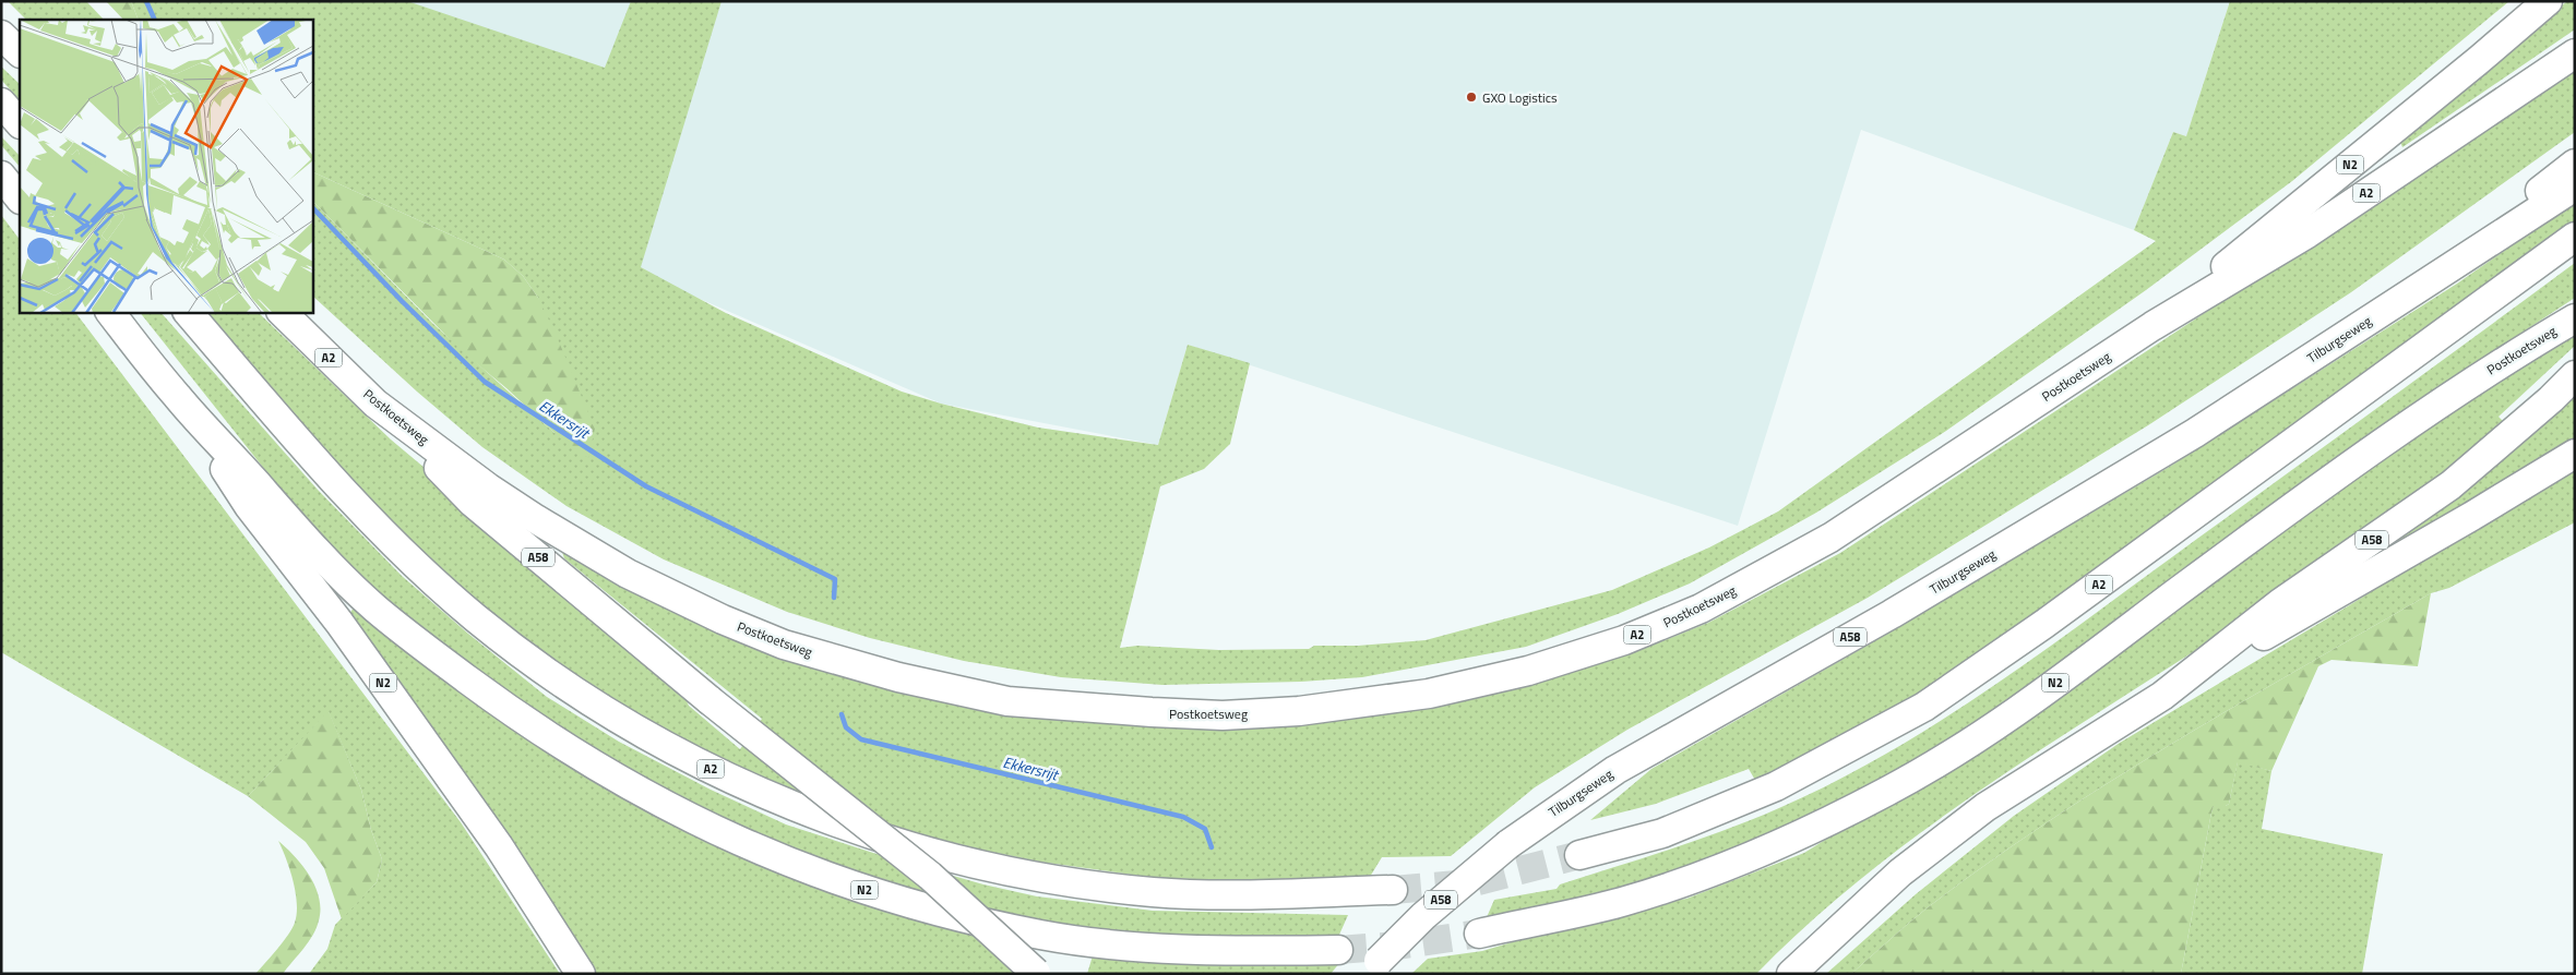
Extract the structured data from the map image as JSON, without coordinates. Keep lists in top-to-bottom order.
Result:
{
  "streets": {
    "highway": [
      "N2",
      "A2",
      "Tilburgseweg",
      "Postkoetsweg",
      "A58"
    ]
  },
  "crossings": [
    ["Postkoetsweg", "A58"]
  ],
  "water": ["Ekkersrijt"],
  "places": ["GXO Logistics"]
}
